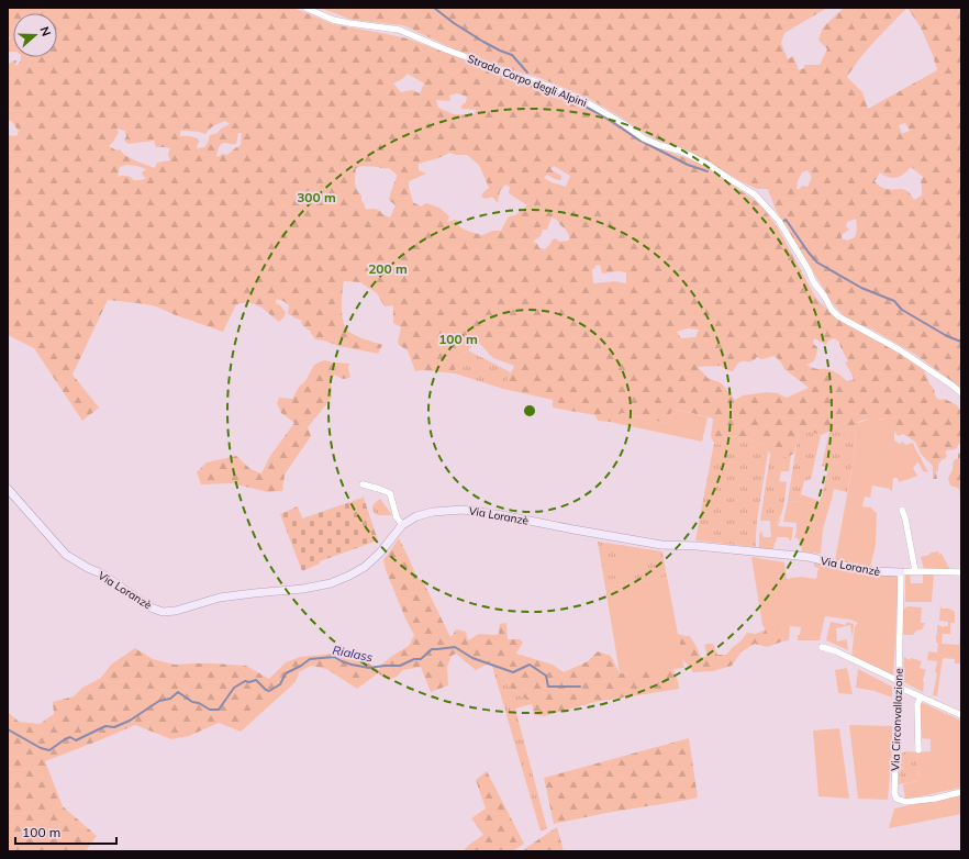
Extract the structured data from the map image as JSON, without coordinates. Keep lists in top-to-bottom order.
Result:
{
  "streets": {
    "street": ["Strada Corpo degli Alpini", "Via Loranzè", "Via Circonvallazione"]
  },
  "crossings": [
    ["Via Loranzè", "Via Circonvallazione"]
  ],
  "water": ["Rialass"],
  "scale_bar": "100 m",
  "north": "right",
  "rings": ["300 m", "200 m", "100 m"]
}
